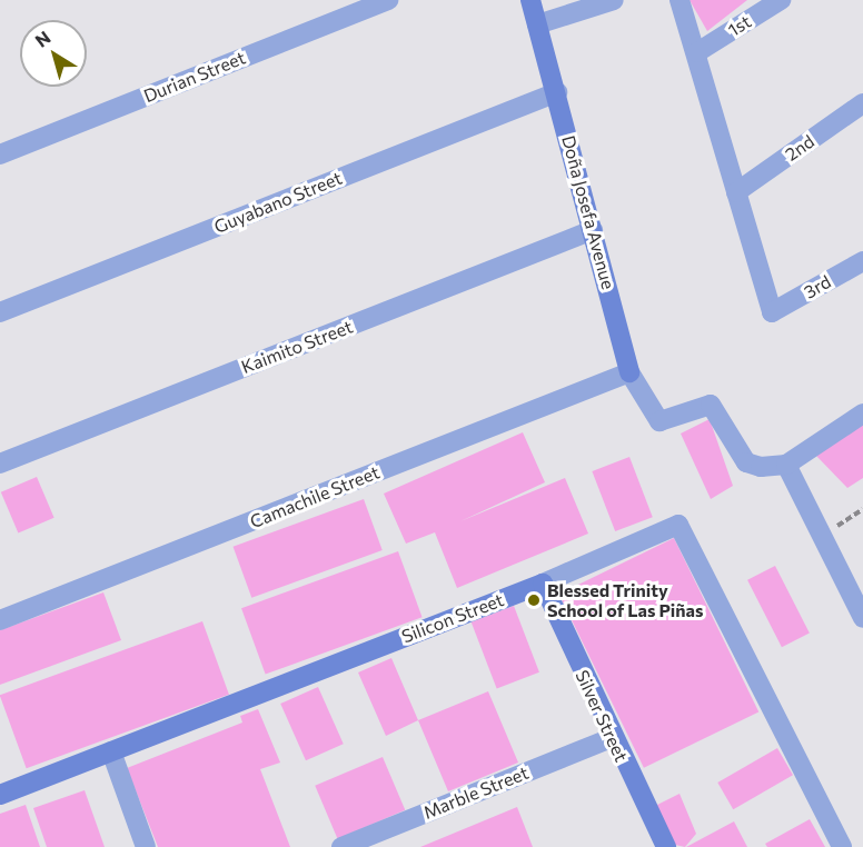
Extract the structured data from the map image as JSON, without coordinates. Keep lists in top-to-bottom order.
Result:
{
  "streets": {
    "street": [
      "1st",
      "Durian Street",
      "2nd",
      "Guyabano Street",
      "Doña Josefa Avenue",
      "3rd",
      "Kaimito Street",
      "Camachile Street",
      "Silicon Street",
      "Silver Street",
      "Marble Street"
    ]
  },
  "crossings": [
    ["2nd", "3rd"],
    ["Guyabano Street", "Doña Josefa Avenue"],
    ["Doña Josefa Avenue", "Kaimito Street"],
    ["Doña Josefa Avenue", "Camachile Street"],
    ["Silicon Street", "Silver Street"],
    ["Silver Street", "Marble Street"]
  ],
  "places": ["Blessed Trinity School of Las Piñas"],
  "north": "top left"
}
